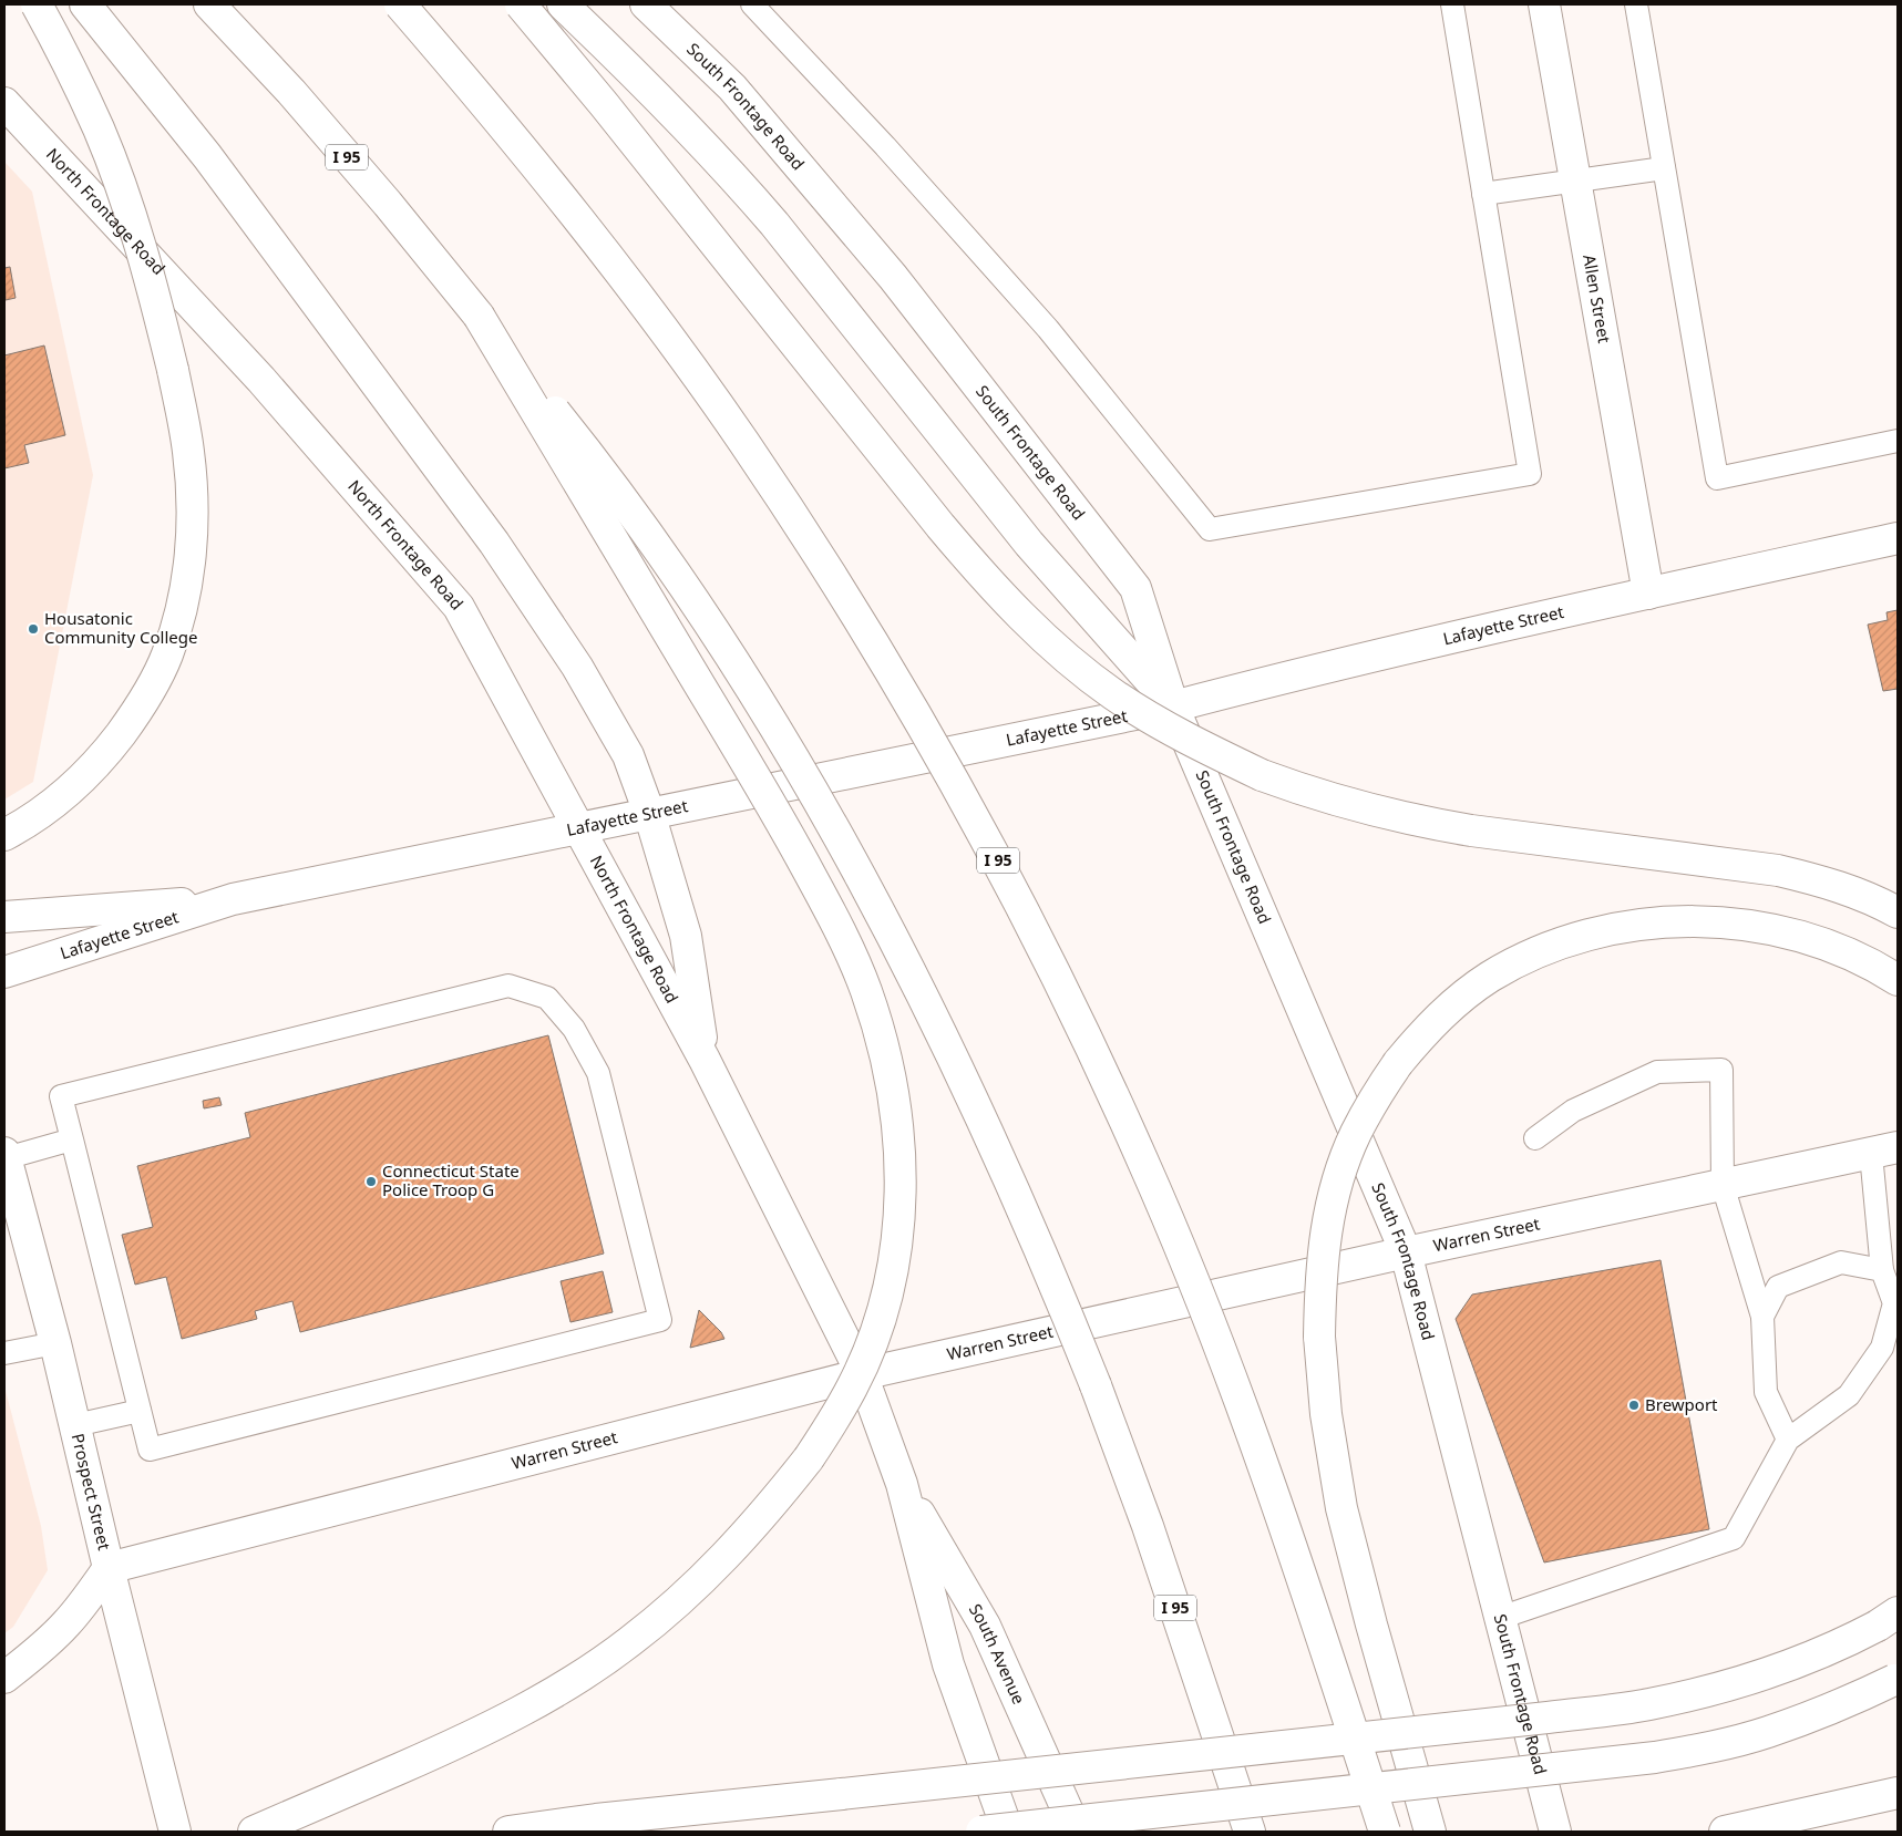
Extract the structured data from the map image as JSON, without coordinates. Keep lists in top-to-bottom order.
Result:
{
  "streets": {
    "main road": [
      "South Frontage Road",
      "I 95",
      "North Frontage Road",
      "Allen Street",
      "Lafayette Street",
      "Warren Street",
      "Prospect Street",
      "South Avenue"
    ]
  },
  "crossings": [
    ["South Frontage Road", "Lafayette Street"],
    ["South Frontage Road", "Warren Street"],
    ["North Frontage Road", "Lafayette Street"],
    ["North Frontage Road", "Warren Street"],
    ["North Frontage Road", "South Avenue"],
    ["Allen Street", "Lafayette Street"],
    ["Warren Street", "Prospect Street"],
    ["Warren Street", "South Avenue"]
  ],
  "places": ["Housatonic Community College", "Connecticut State Police Troop G", "Brewport"]
}
